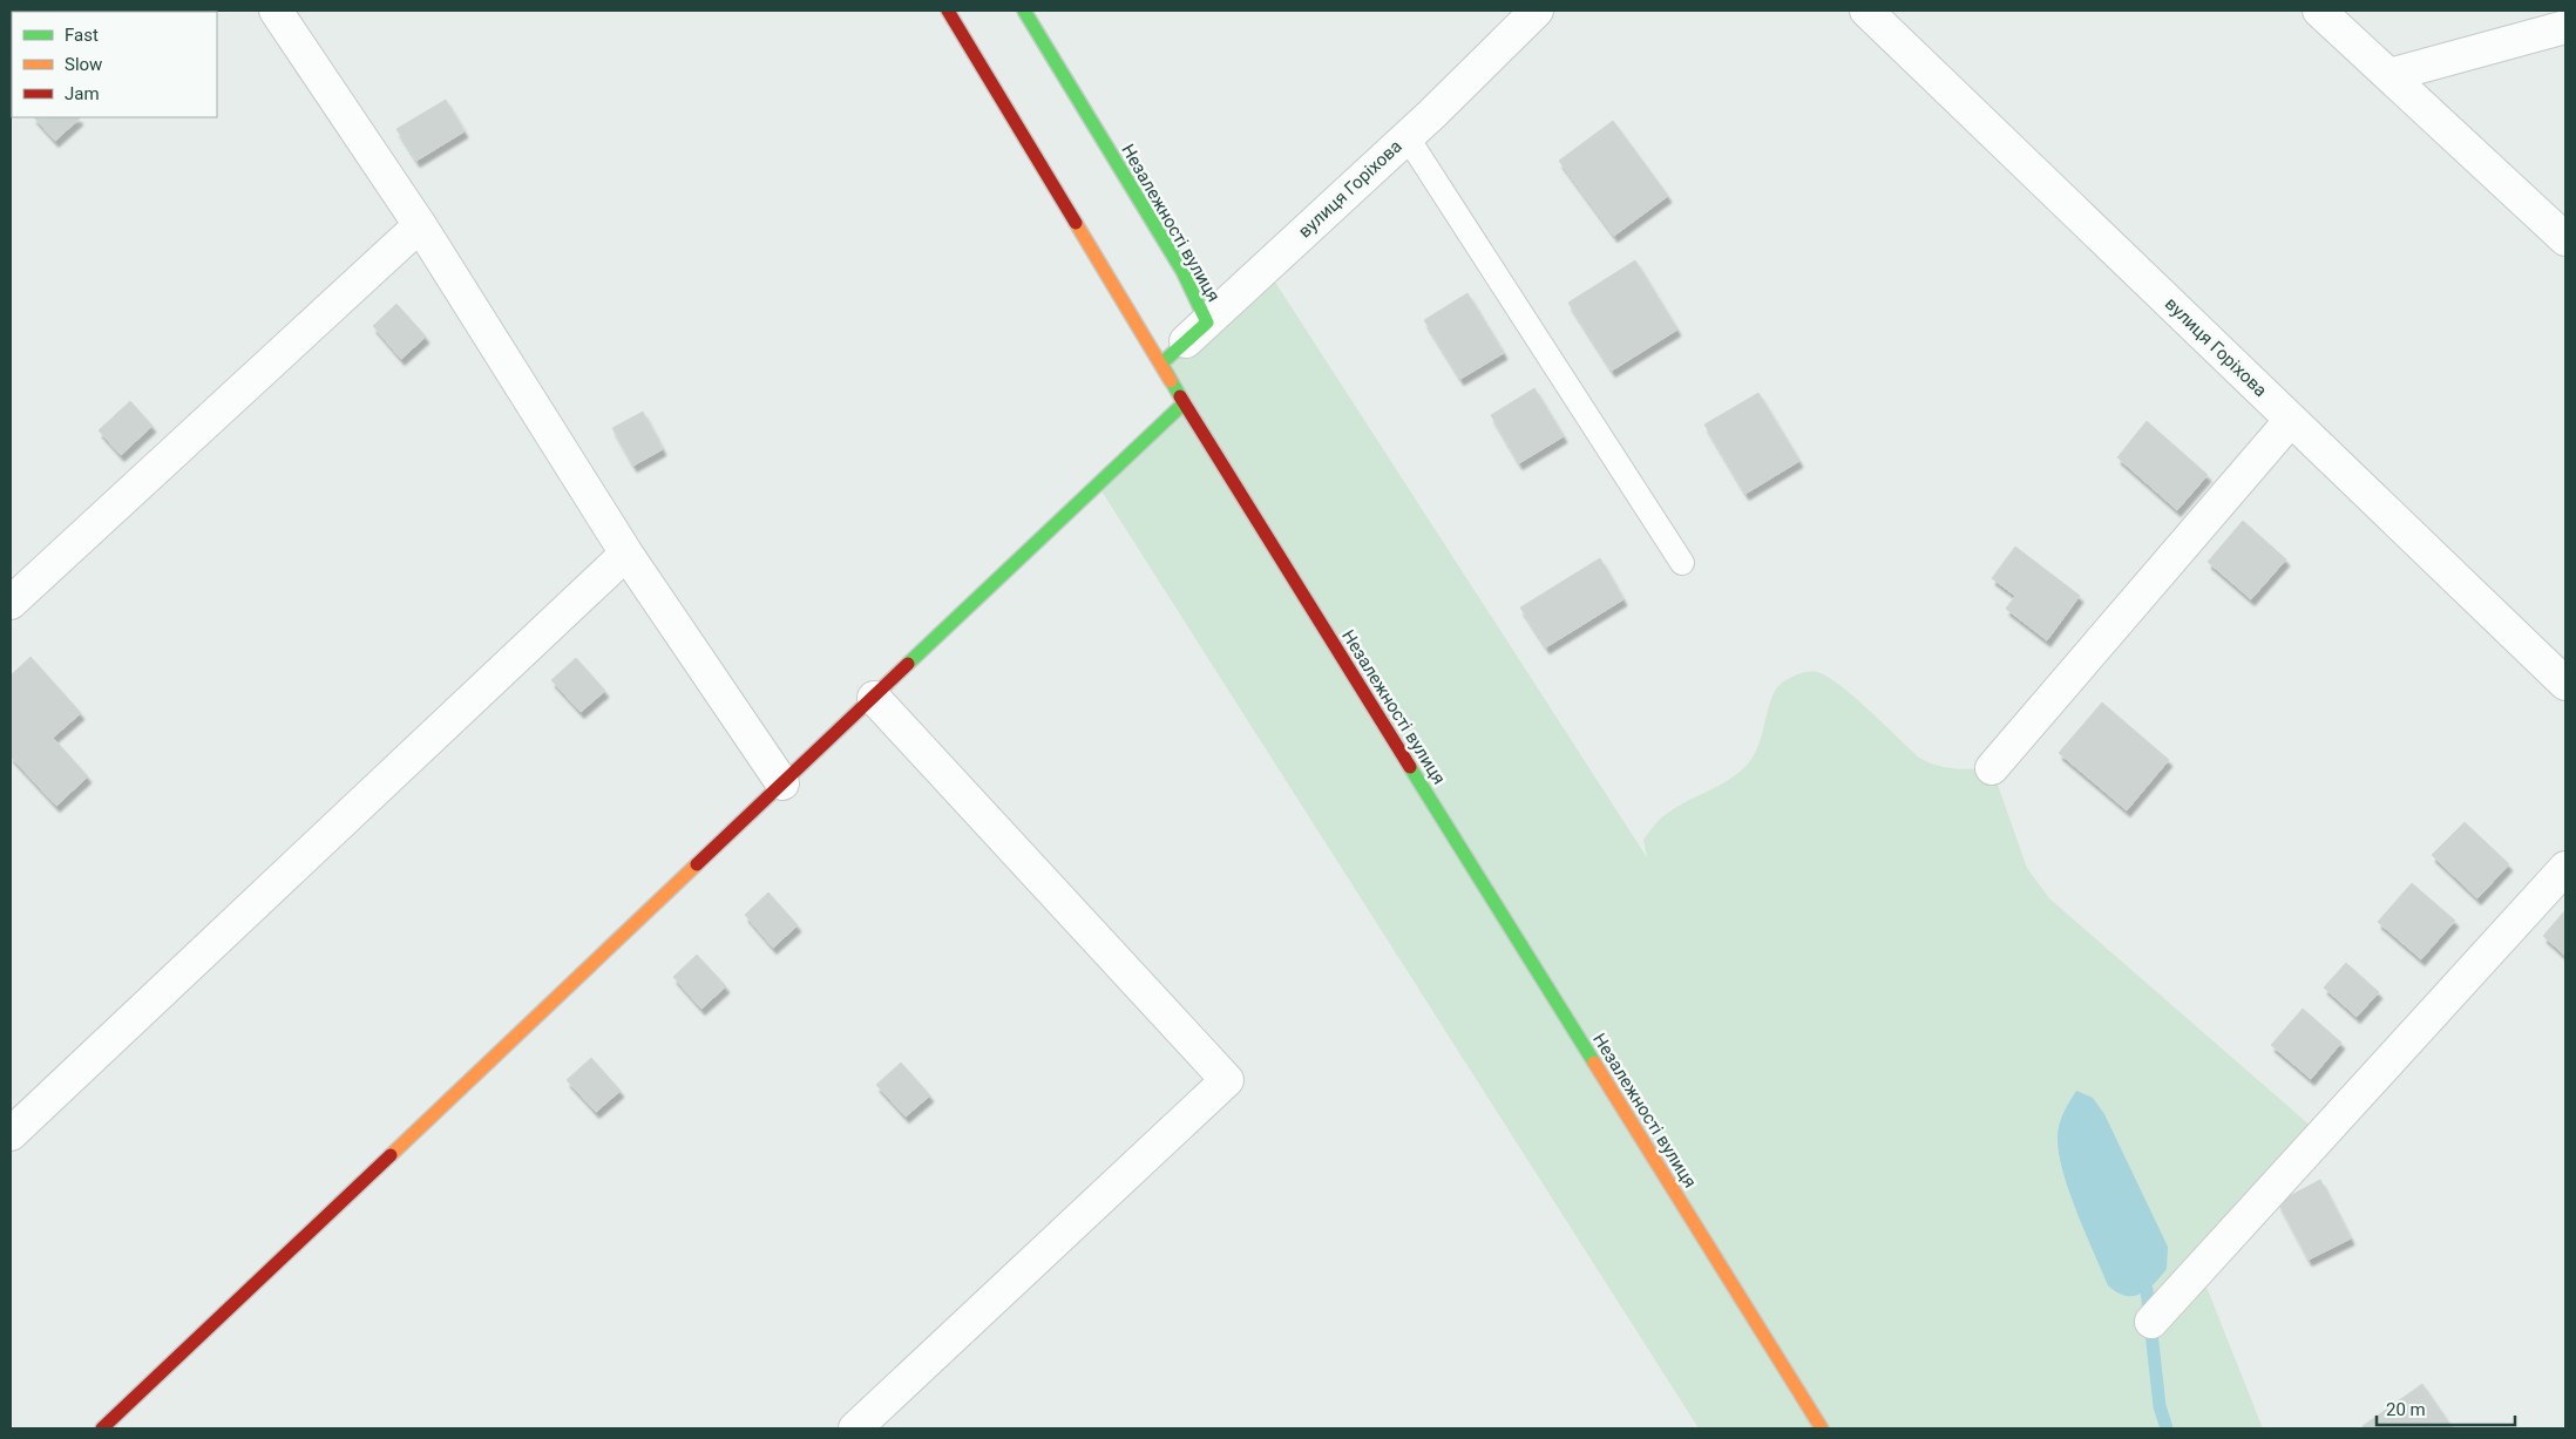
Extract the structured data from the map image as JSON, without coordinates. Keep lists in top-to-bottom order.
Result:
{
  "streets": {
    "street": ["вулиця Горіхова", "Незалежності вулиця"]
  },
  "crossings": [
    ["вулиця Горіхова", "Незалежності вулиця"]
  ],
  "legend": ["Fast", "Slow", "Jam"],
  "scale_bar": "20 m"
}
